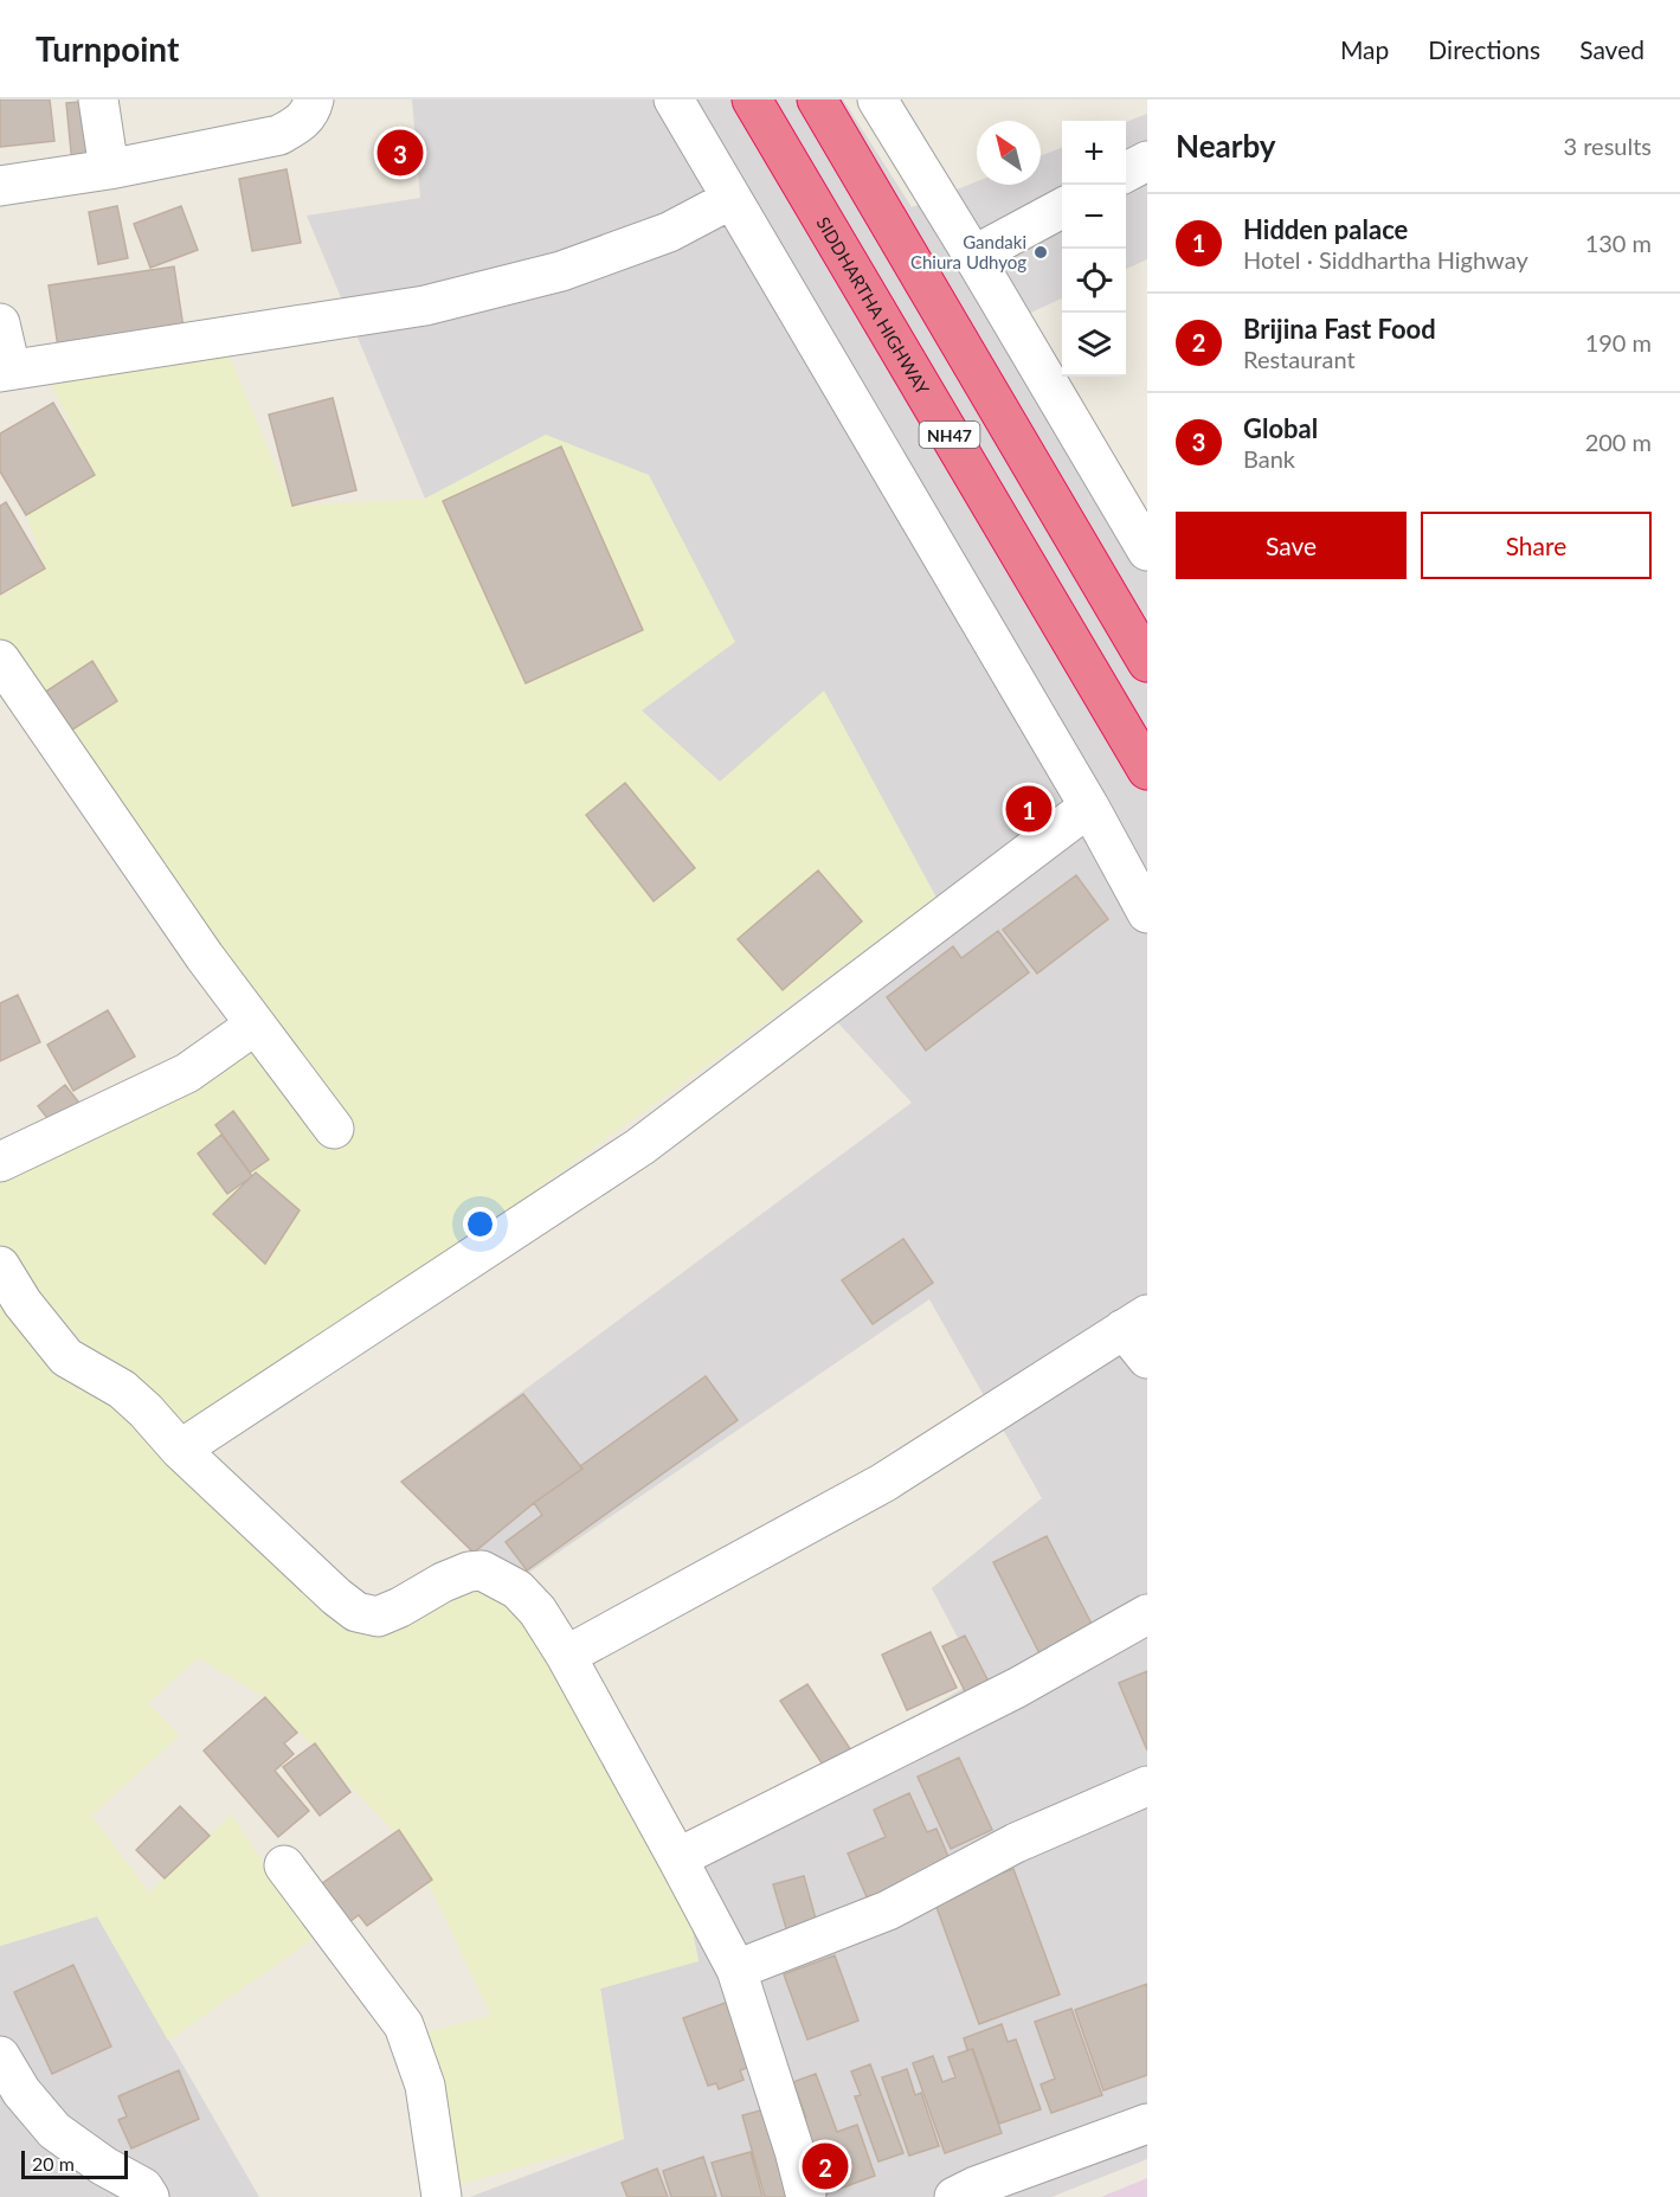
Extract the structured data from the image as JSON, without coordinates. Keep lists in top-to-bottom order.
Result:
{
  "streets": {
    "highway": ["SIDDHARTHA HIGHWAY", "NH47"]
  },
  "places": ["Gandaki Chiura Udhyog"],
  "scale_bar": "20 m",
  "north": "top left",
  "page": {
    "header": "Turnpoint",
    "nav": ["Map", "Directions", "Saved"],
    "heading": ["Nearby", "3 results"],
    "map_buttons": ["+", "−"],
    "pins": ["3", "1", "2"],
    "list": [
      {
        "mark": "1",
        "name": "Hidden palace",
        "note": "Hotel · Siddhartha Highway",
        "value": "130 m"
      },
      {
        "mark": "2",
        "name": "Brijina Fast Food",
        "note": "Restaurant",
        "value": "190 m"
      },
      {
        "mark": "3",
        "name": "Global",
        "note": "Bank",
        "value": "200 m"
      }
    ],
    "buttons": ["Save", "Share"],
    "scale": "20 m"
  }
}
